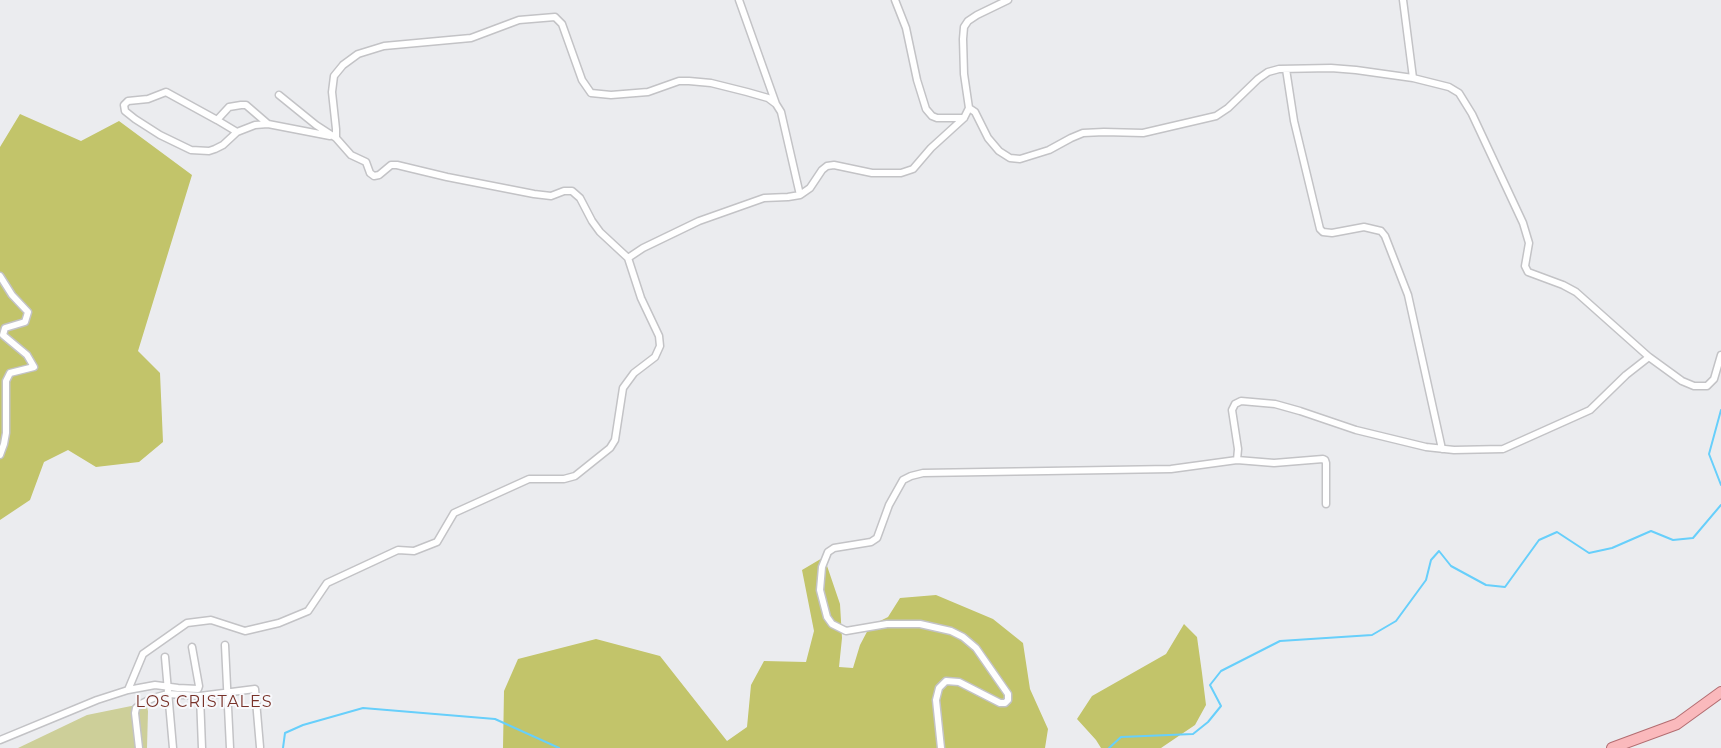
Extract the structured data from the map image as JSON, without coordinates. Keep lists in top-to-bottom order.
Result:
{
  "districts": ["LOS CRISTALES"]
}
